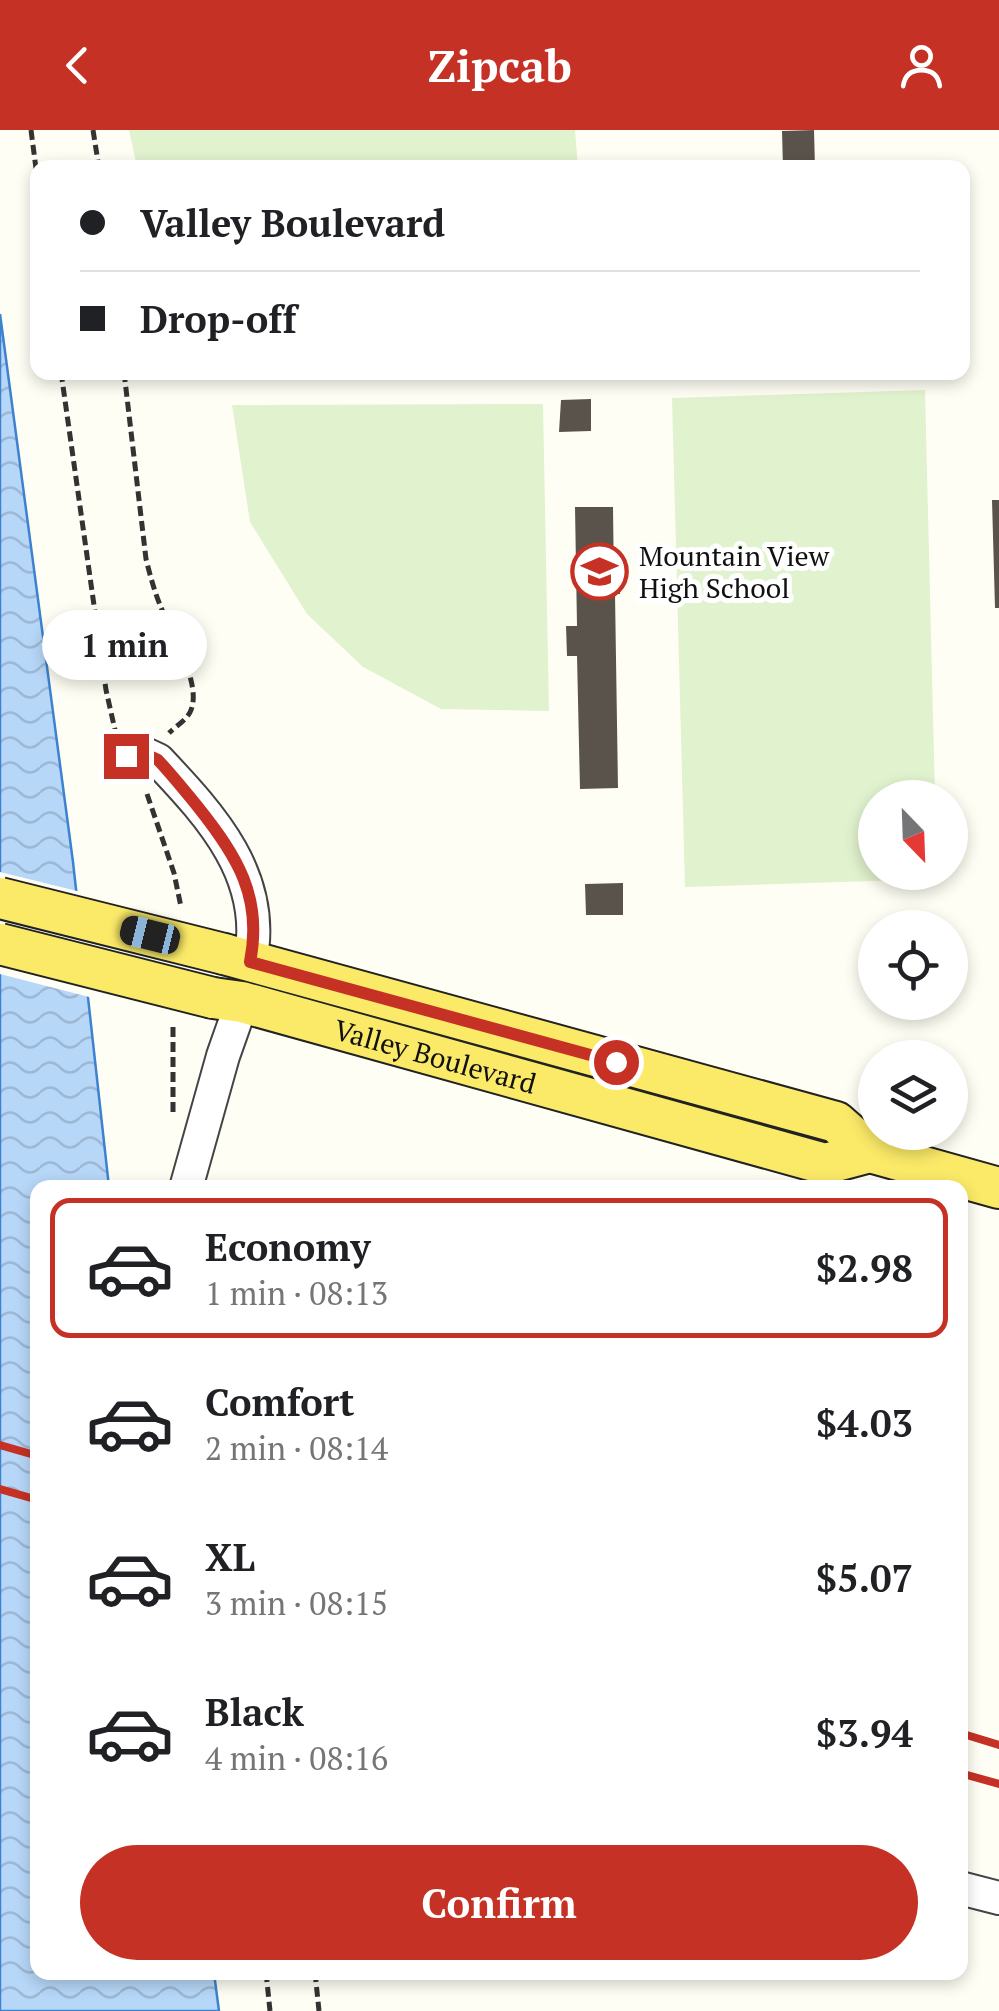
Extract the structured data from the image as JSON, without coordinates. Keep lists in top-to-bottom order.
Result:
{
  "streets": {
    "main road": ["Valley Boulevard"]
  },
  "places": {
    "school or university": ["Mountain View High School"]
  },
  "north": "bottom right",
  "page": {
    "header": "Zipcab",
    "banner": ["Valley Boulevard", "Drop-off"],
    "bubble": "1 min",
    "list": [
      {
        "name": "Economy",
        "note": "1 min · 08:13",
        "value": "$2.98"
      },
      {
        "name": "Comfort",
        "note": "2 min · 08:14",
        "value": "$4.03"
      },
      {
        "name": "XL",
        "note": "3 min · 08:15",
        "value": "$5.07"
      },
      {
        "name": "Black",
        "note": "4 min · 08:16",
        "value": "$3.94"
      }
    ],
    "buttons": "Confirm"
  }
}
